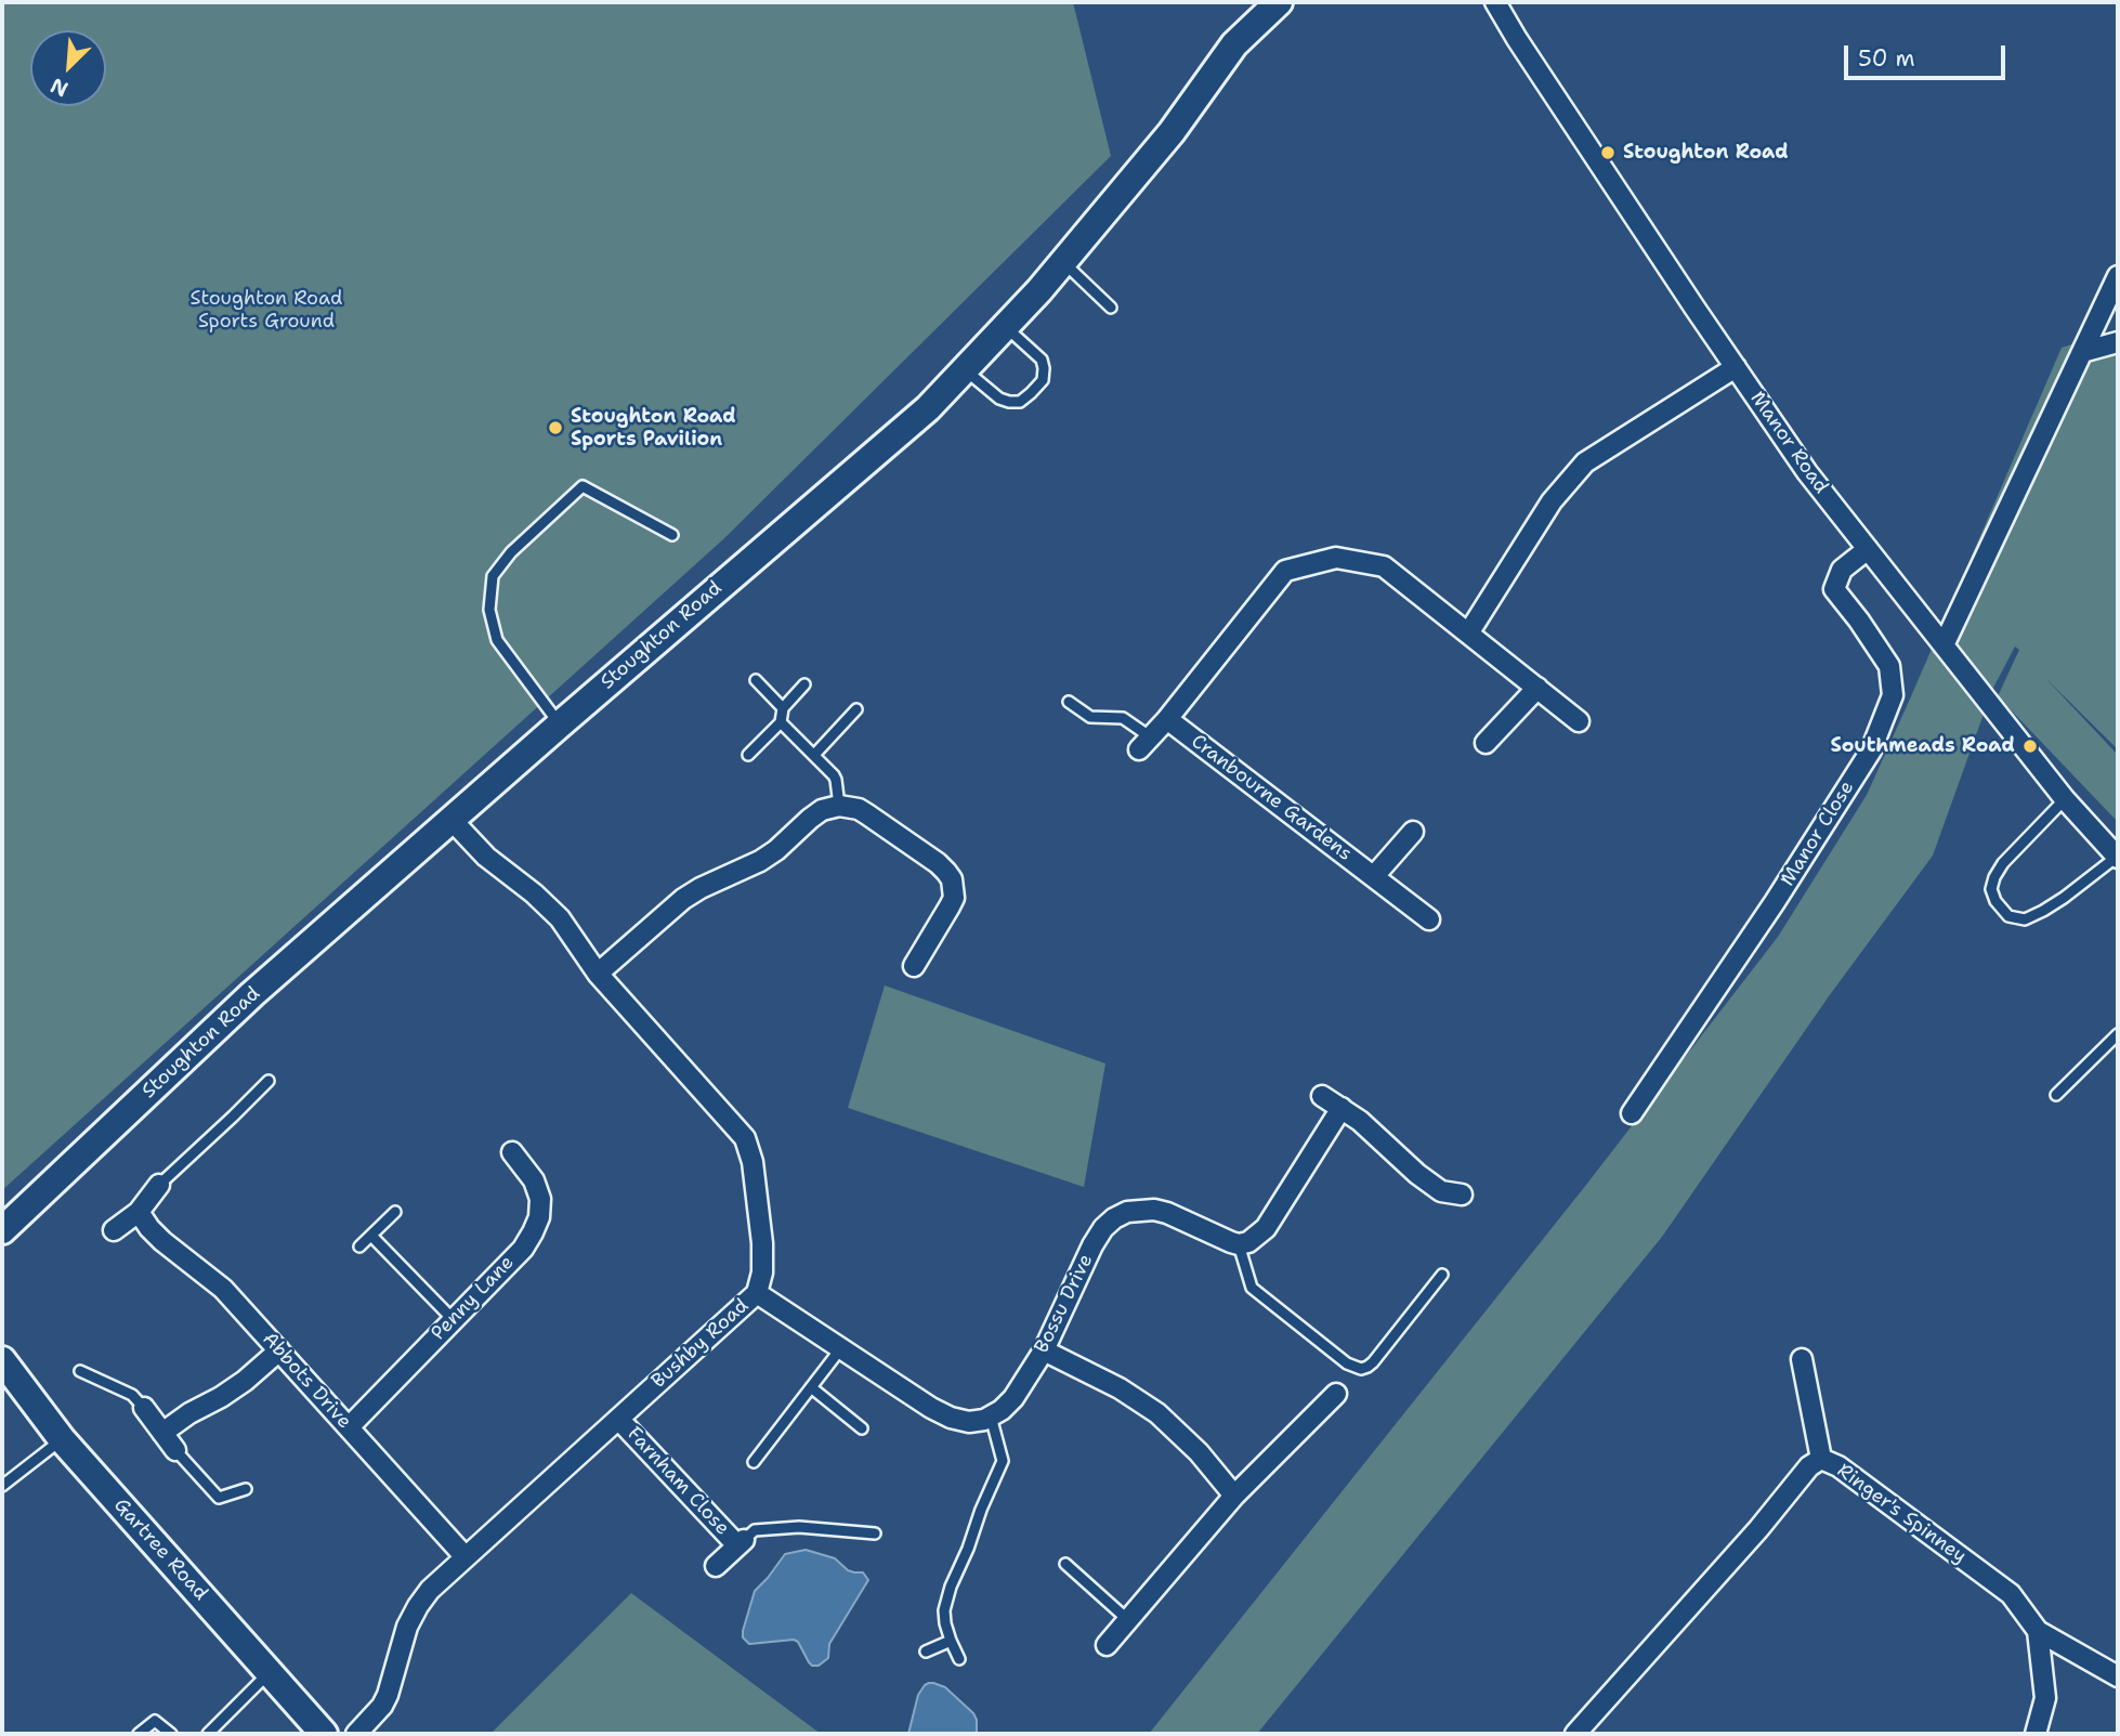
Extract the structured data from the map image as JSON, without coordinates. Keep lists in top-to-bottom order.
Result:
{
  "streets": {
    "main road": ["Stoughton Road", "Gartree Road"],
    "street": [
      "Manor Road",
      "Cranbourne Gardens",
      "Manor Close",
      "Penny Lane",
      "Bossu Drive",
      "Bushby Road",
      "Abbots Drive",
      "Farnham Close",
      "Ringer's Spinney"
    ]
  },
  "crossings": [
    ["Manor Road", "Manor Close"],
    ["Stoughton Road", "Bushby Road"],
    ["Penny Lane", "Abbots Drive"],
    ["Bushby Road", "Abbots Drive"],
    ["Bushby Road", "Farnham Close"]
  ],
  "parks": ["Stoughton Road Sports Ground"],
  "places": ["Stoughton Road", "Stoughton Road Sports Pavilion", "Southmeads Road"],
  "scale_bar": "50 m",
  "north": "bottom left"
}
